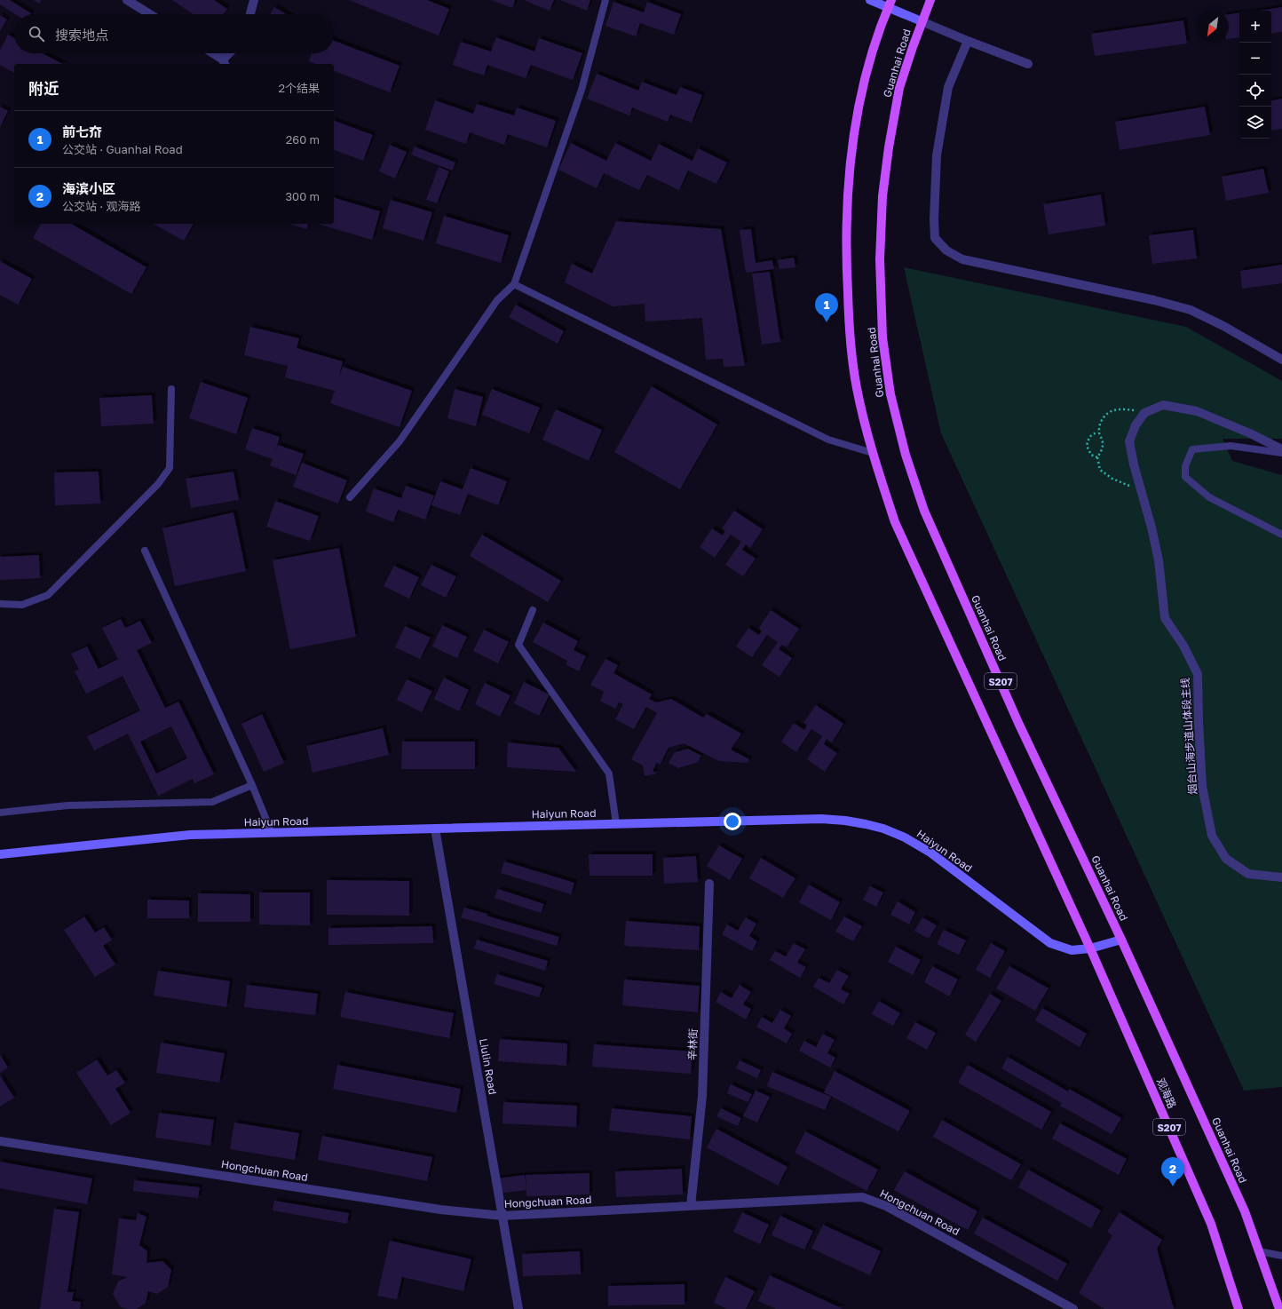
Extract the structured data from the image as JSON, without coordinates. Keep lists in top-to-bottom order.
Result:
{
  "streets": {
    "main road": ["Guanhai Road", "S207", "观海路"],
    "street": [
      "烟台山海步道山体段主线",
      "Haiyun Road",
      "辛林街",
      "Liulin Road",
      "Hongchuan Road"
    ]
  },
  "crossings": [
    ["Guanhai Road", "Haiyun Road"],
    ["Guanhai Road", "观海路"],
    ["Haiyun Road", "Liulin Road"],
    ["Haiyun Road", "观海路"],
    ["辛林街", "Hongchuan Road"],
    ["Liulin Road", "Hongchuan Road"]
  ],
  "north": "bottom left",
  "page": {
    "map_buttons": ["+", "−"],
    "search": "搜索地点",
    "heading": ["附近", "2个结果"],
    "list": [
      {
        "mark": "1",
        "name": "前七夼",
        "note": "公交站 · Guanhai Road",
        "value": "260 m"
      },
      {
        "mark": "2",
        "name": "海滨小区",
        "note": "公交站 · 观海路",
        "value": "300 m"
      }
    ],
    "pins": ["1", "2"]
  }
}
